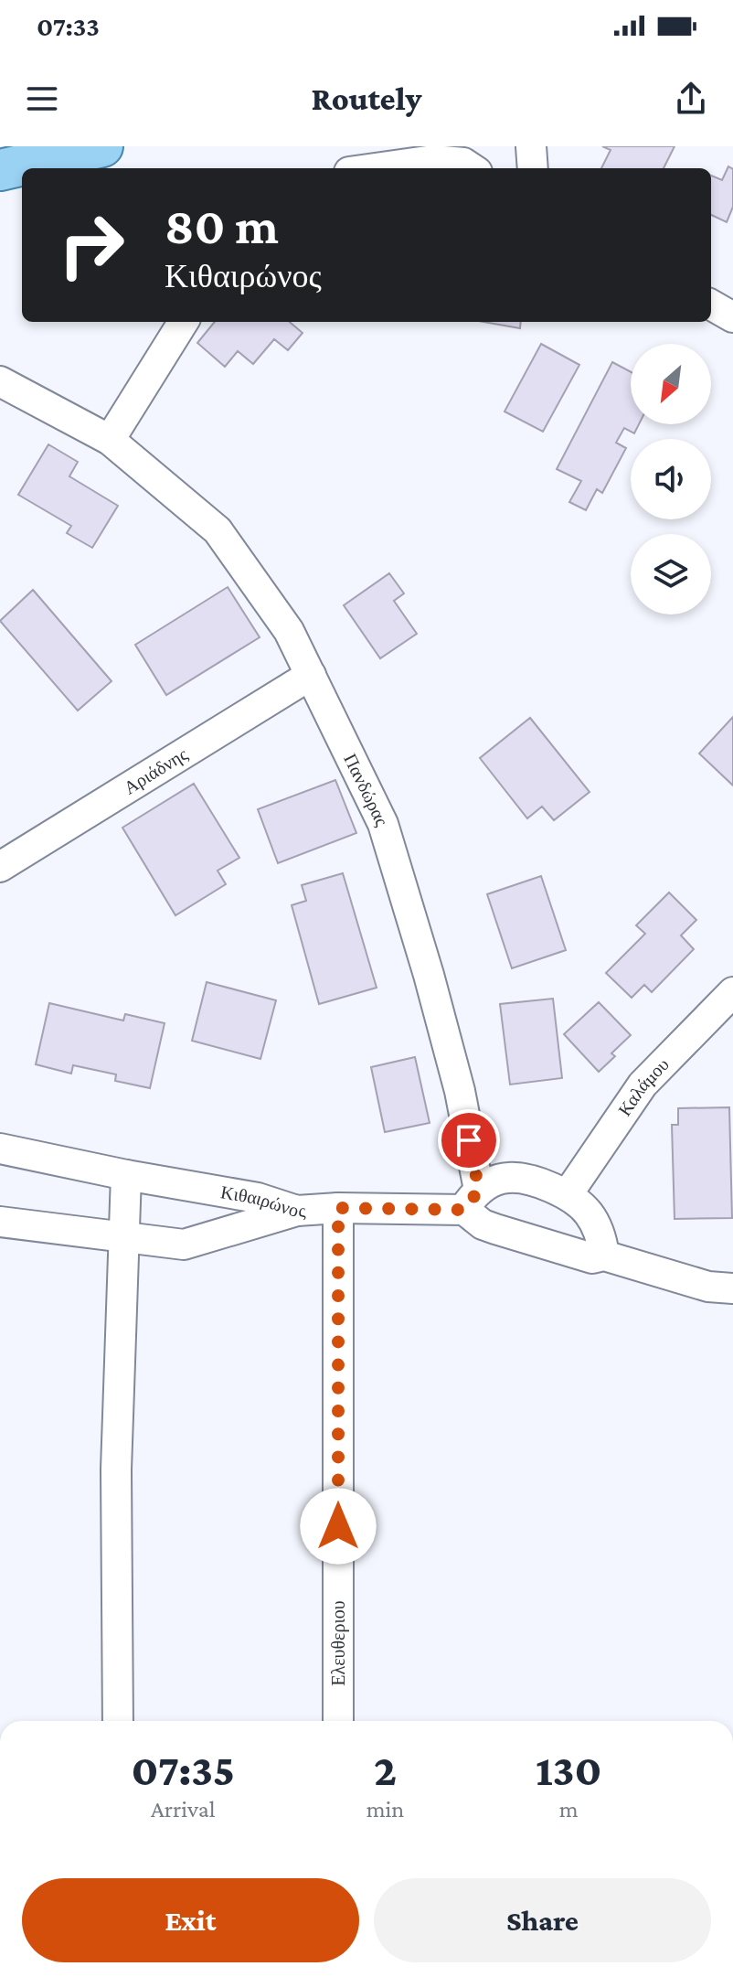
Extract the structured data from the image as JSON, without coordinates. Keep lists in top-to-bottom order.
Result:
{
  "streets": {
    "street": [
      "Αριάδνης",
      "Πανδώρας",
      "Καλάμου",
      "Κιθαιρώνος",
      "Ελευθεριου"
    ]
  },
  "crossings": [
    ["Αριάδνης", "Πανδώρας"],
    ["Πανδώρας", "Κιθαιρώνος"],
    ["Κιθαιρώνος", "Ελευθεριου"]
  ],
  "north": "bottom left",
  "page": {
    "status": "07:33",
    "header": "Routely",
    "turn": ["80 m", "Κιθαιρώνος"],
    "eta": [
      "07:35",
      "Arrival",
      "2",
      "min",
      "130",
      "m"
    ],
    "buttons": ["Exit", "Share"]
  }
}
